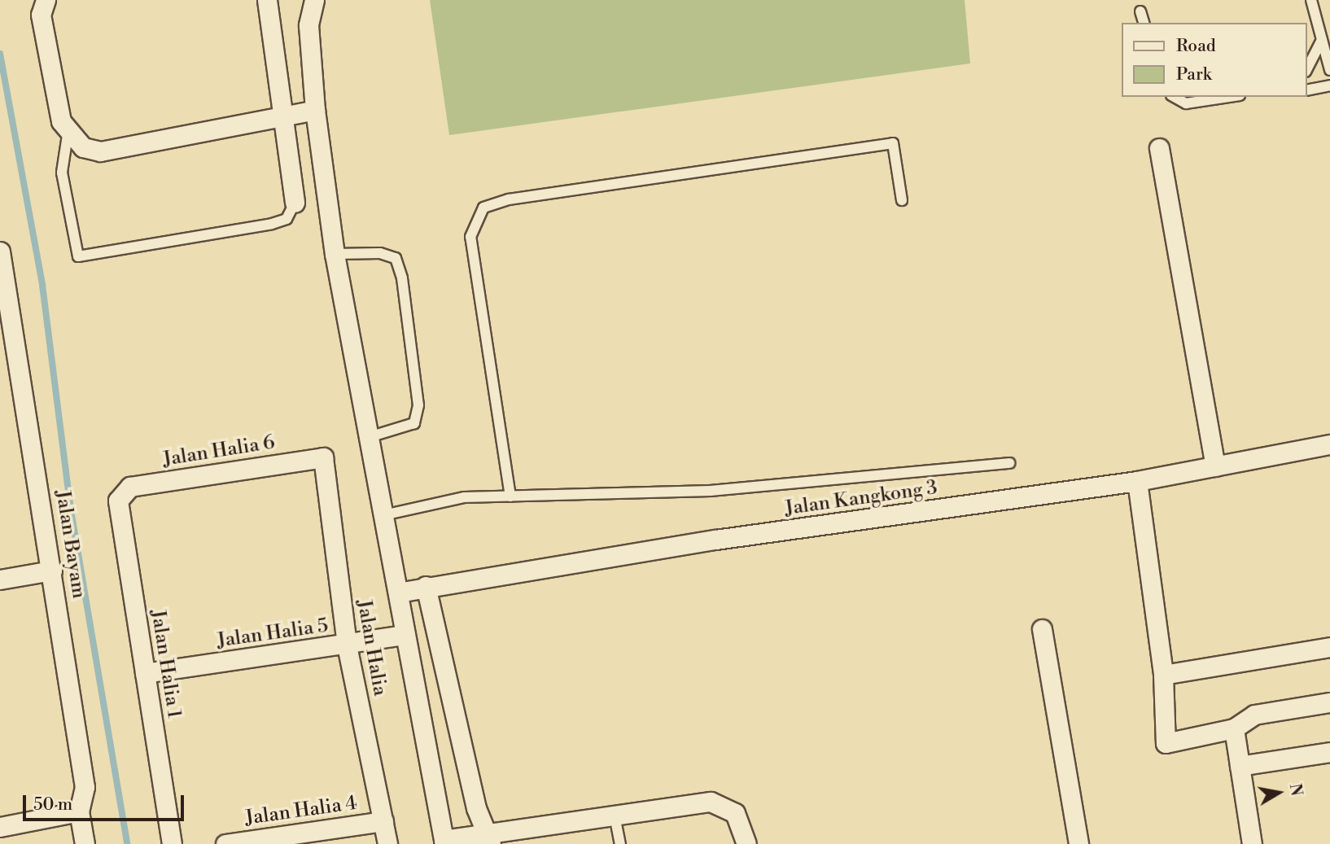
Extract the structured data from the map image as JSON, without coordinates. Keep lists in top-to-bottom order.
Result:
{
  "streets": {
    "street": [
      "Jalan Halia 6",
      "Jalan Kangkong 3",
      "Jalan Bayam",
      "Jalan Halia 5",
      "Jalan Halia",
      "Jalan Halia 1",
      "Jalan Halia 4"
    ]
  },
  "crossings": [
    ["Jalan Halia 6", "Jalan Halia"],
    ["Jalan Halia 6", "Jalan Halia 1"],
    ["Jalan Halia 5", "Jalan Halia"],
    ["Jalan Halia 5", "Jalan Halia 1"],
    ["Jalan Halia", "Jalan Halia 4"]
  ],
  "legend": ["Road", "Park"],
  "scale_bar": "50 m",
  "north": "right"
}
